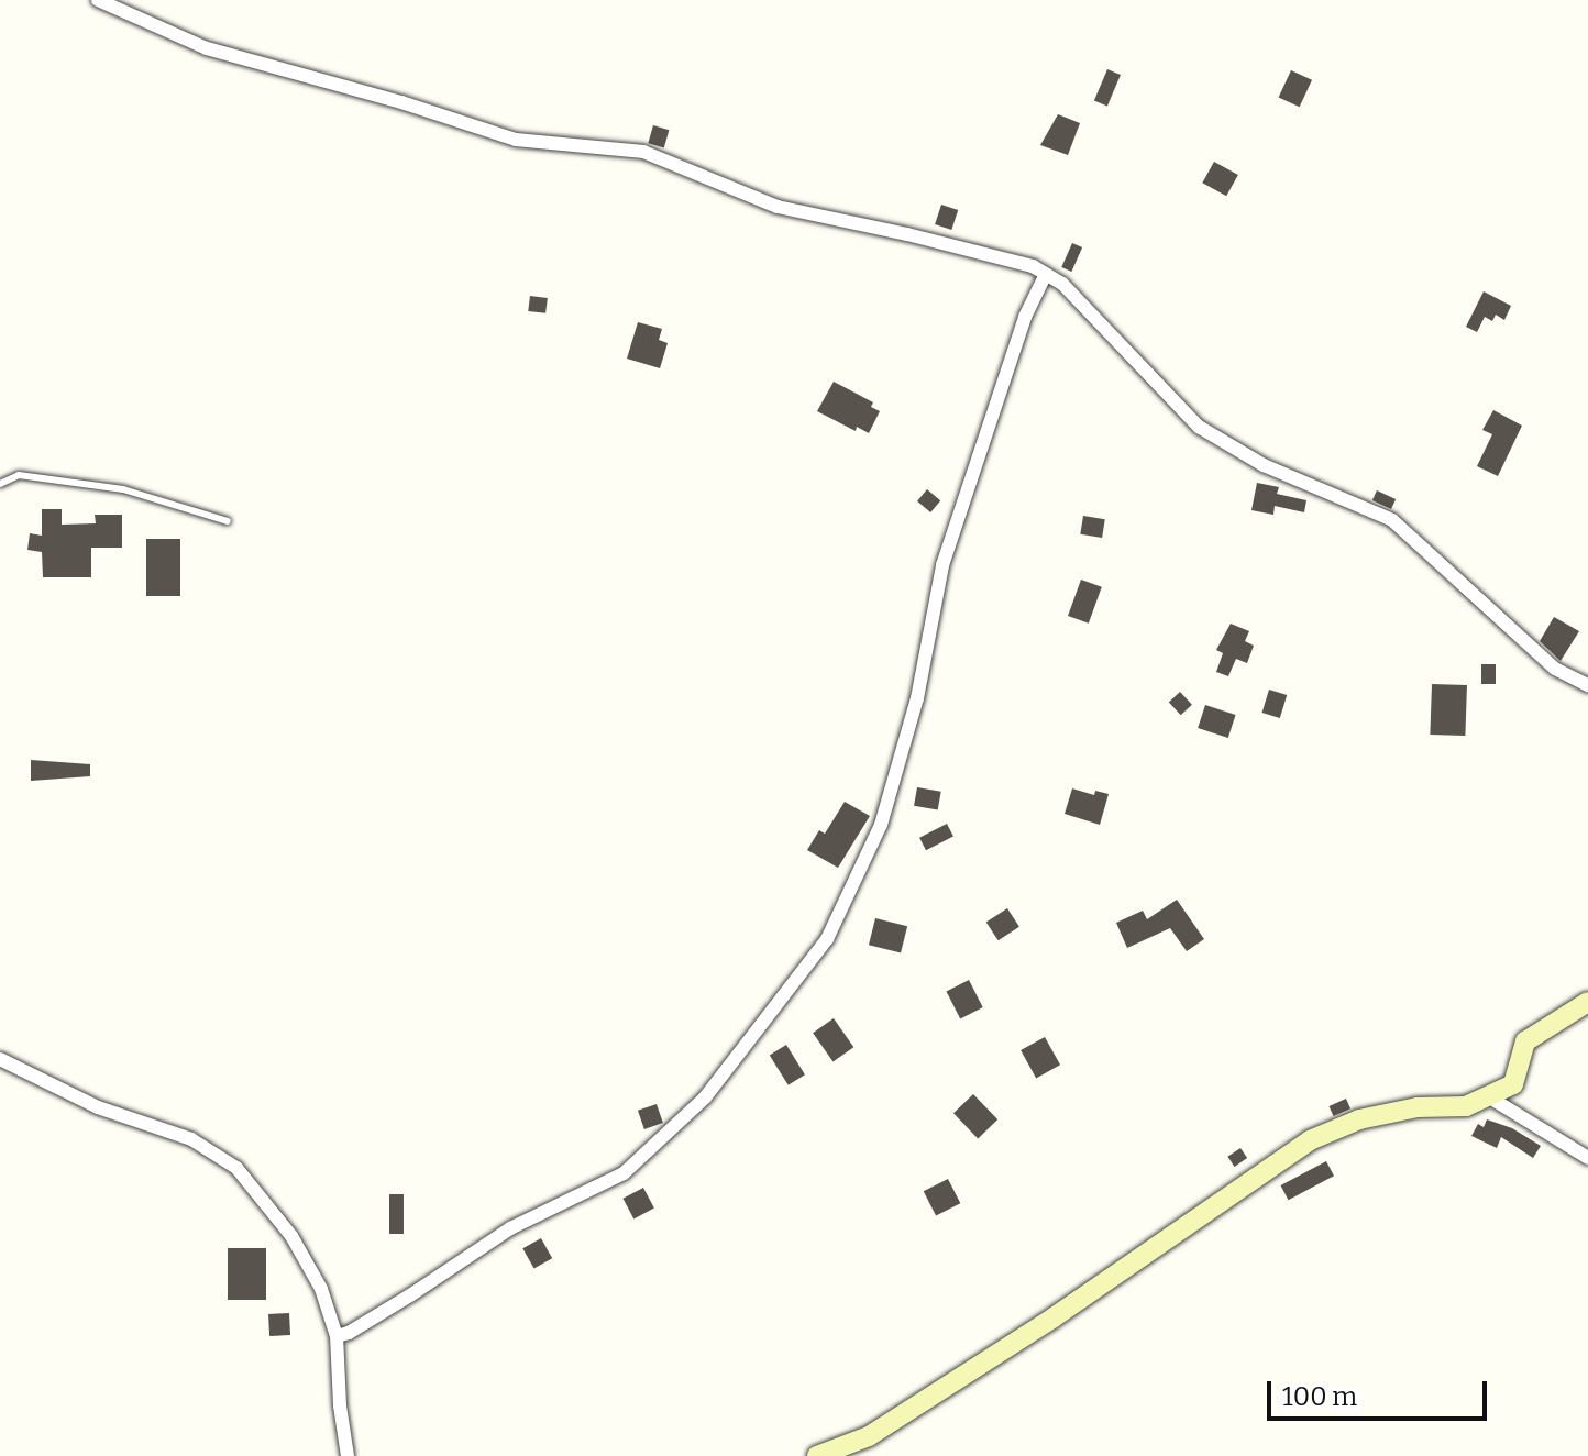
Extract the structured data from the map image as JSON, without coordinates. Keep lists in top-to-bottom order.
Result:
{
  "scale_bar": "100 m"
}
